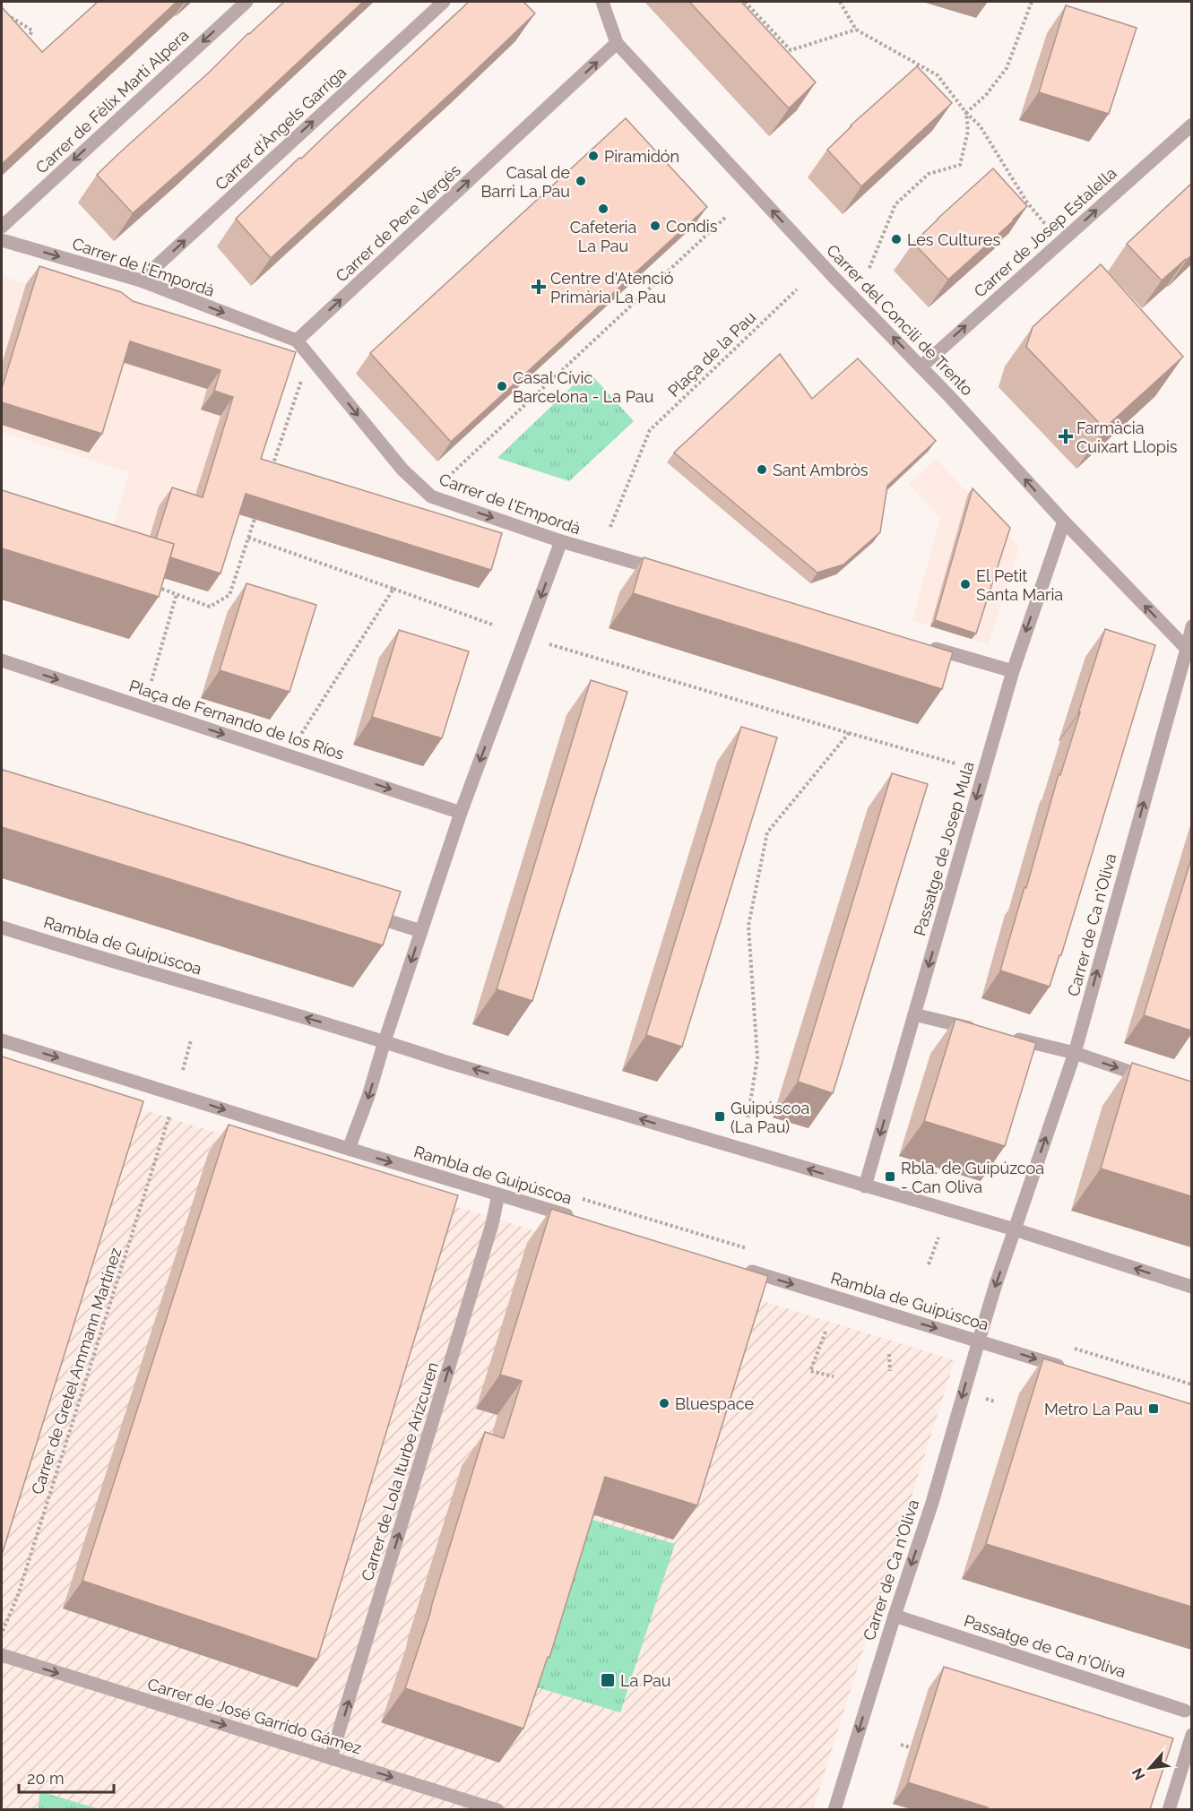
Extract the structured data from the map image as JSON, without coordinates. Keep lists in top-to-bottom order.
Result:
{
  "streets": {
    "street": [
      "Carrer de Fèlix Martí Alpera",
      "Carrer d'Àngels Garriga",
      "Carrer de Pere Vergés",
      "Carrer de Josep Estalella",
      "Carrer de l'Empordà",
      "Carrer del Concili de Trento",
      "Plaça de Fernando de los Ríos",
      "Passatge de Josep Mula",
      "Carrer de Ca n'Oliva",
      "Rambla de Guipúscoa",
      "Carrer de Lola Iturbe Arizcuren",
      "Passatge de Ca n'Oliva",
      "Carrer de José Garrido Gámez"
    ],
    "path": ["Plaça de la Pau", "Carrer de Gretel Ammann Martínez"]
  },
  "crossings": [
    ["Carrer d'Àngels Garriga", "Carrer de l'Empordà"],
    ["Carrer de Pere Vergés", "Carrer de l'Empordà"],
    ["Carrer de Pere Vergés", "Carrer del Concili de Trento"],
    ["Carrer de Josep Estalella", "Carrer del Concili de Trento"],
    ["Carrer del Concili de Trento", "Passatge de Josep Mula"],
    ["Carrer del Concili de Trento", "Carrer de Ca n'Oliva"],
    ["Passatge de Josep Mula", "Rambla de Guipúscoa"],
    ["Carrer de Ca n'Oliva", "Rambla de Guipúscoa"],
    ["Carrer de Ca n'Oliva", "Passatge de Ca n'Oliva"],
    ["Rambla de Guipúscoa", "Carrer de Lola Iturbe Arizcuren"],
    ["Carrer de Lola Iturbe Arizcuren", "Carrer de José Garrido Gámez"]
  ],
  "one_way": [
    "Carrer de Fèlix Martí Alpera",
    "Carrer d'Àngels Garriga",
    "Carrer de Pere Vergés",
    "Carrer de Josep Estalella",
    "Carrer de l'Empordà",
    "Carrer del Concili de Trento",
    "Plaça de Fernando de los Ríos",
    "Passatge de Josep Mula",
    "Carrer de Lola Iturbe Arizcuren",
    "Carrer de José Garrido Gámez"
  ],
  "places": {
    "other": [
      "Piramidón",
      "Casal de Barri La Pau",
      "Cafeteria La Pau",
      "Condis",
      "Les Cultures",
      "Casal Cívic Barcelona - La Pau",
      "Sant Ambròs",
      "El Petit Santa Maria",
      "Bluespace"
    ],
    "health": ["Centre d'Atenció Primària La Pau", "Farmàcia Cuixart Llopis"],
    "transit": [
      "Guipúscoa (La Pau)",
      "Rbla. de Guipúzcoa - Can Oliva",
      "Metro La Pau",
      "La Pau"
    ]
  },
  "scale_bar": "20 m",
  "north": "bottom left"
}
